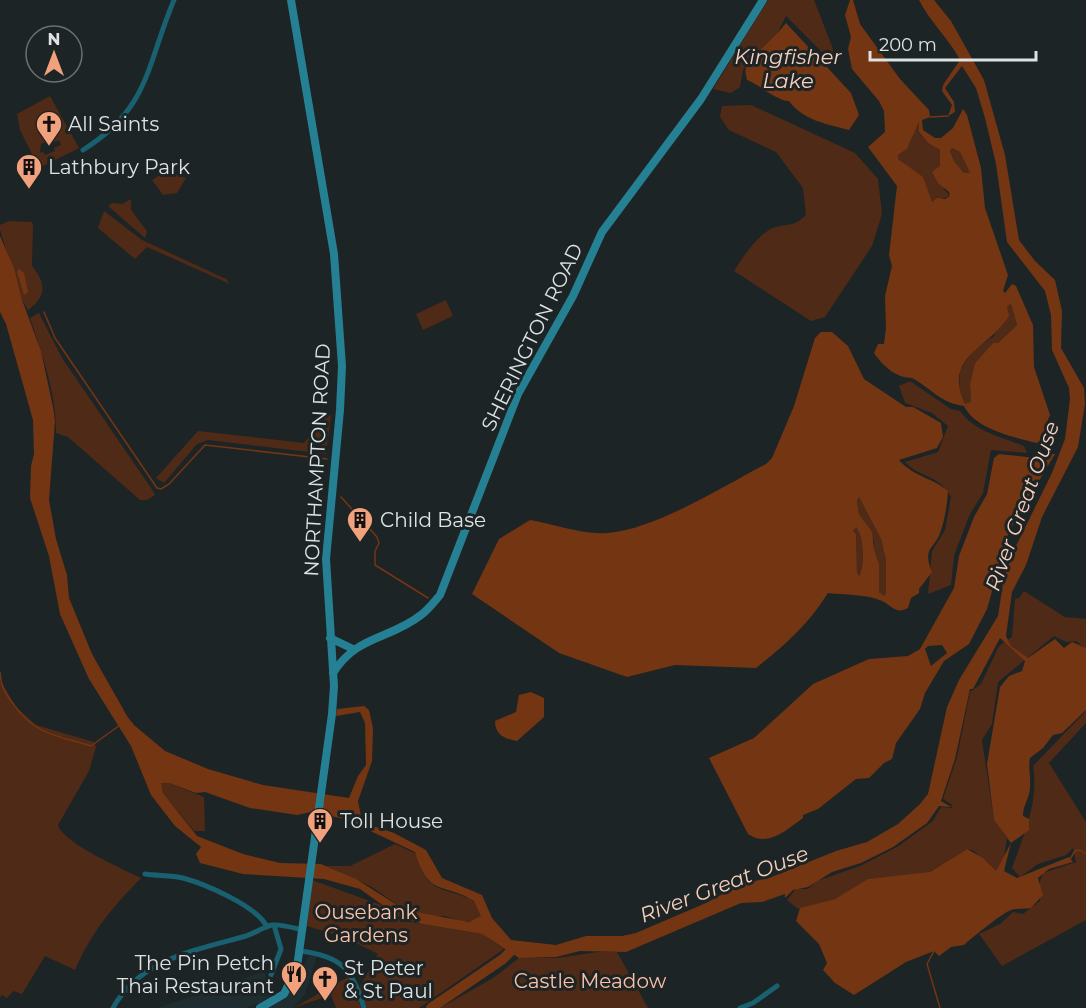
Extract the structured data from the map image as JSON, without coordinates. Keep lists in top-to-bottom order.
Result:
{
  "streets": {
    "main road": ["SHERINGTON ROAD", "NORTHAMPTON ROAD"]
  },
  "crossings": [
    ["SHERINGTON ROAD", "NORTHAMPTON ROAD"]
  ],
  "water": ["Kingfisher Lake", "River Great Ouse"],
  "parks": ["Ousebank Gardens", "Castle Meadow"],
  "places": {
    "church": ["All Saints", "St Peter & St Paul"],
    "building": ["Lathbury Park", "Child Base", "Toll House"],
    "restaurant": ["The Pin Petch Thai Restaurant"]
  },
  "scale_bar": "200 m",
  "north": "top"
}
